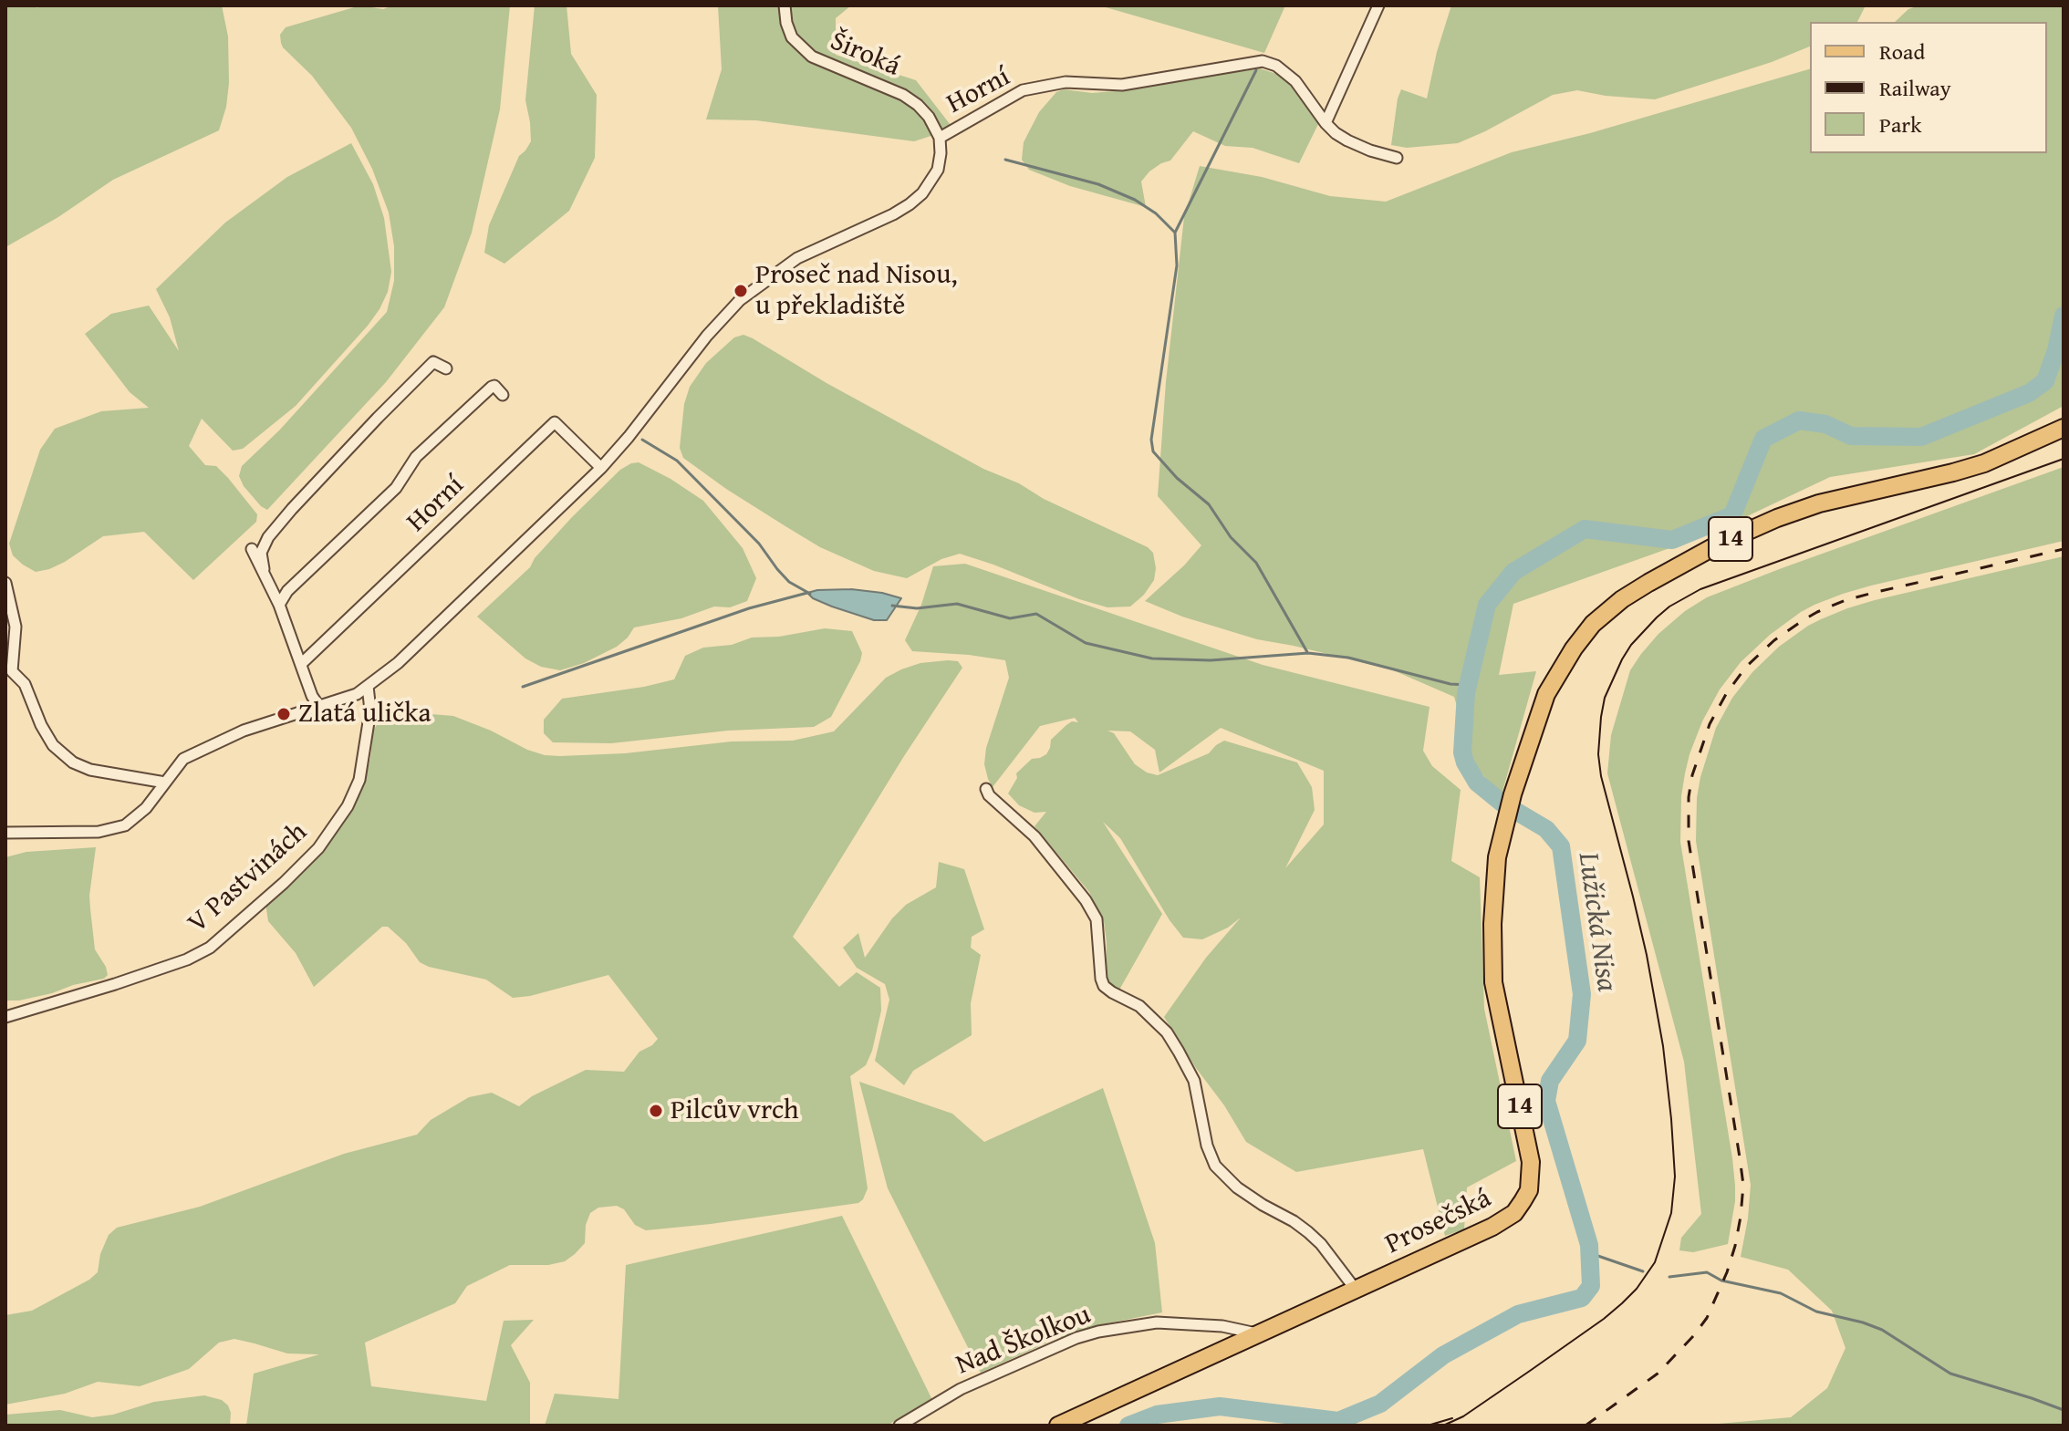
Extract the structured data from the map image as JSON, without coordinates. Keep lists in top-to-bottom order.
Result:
{
  "streets": {
    "main road": ["14", "Prosečská"],
    "street": [
      "Široká",
      "Horní",
      "V Pastvinách",
      "Nad Školkou"
    ]
  },
  "crossings": [
    ["Široká", "Horní"],
    ["Horní", "V Pastvinách"],
    ["Prosečská", "Nad Školkou"]
  ],
  "water": ["Lužická Nisa"],
  "places": ["Proseč nad Nisou, u překladiště", "Zlatá ulička", "Pilcův vrch"],
  "legend": ["Road", "Railway", "Park"]
}
